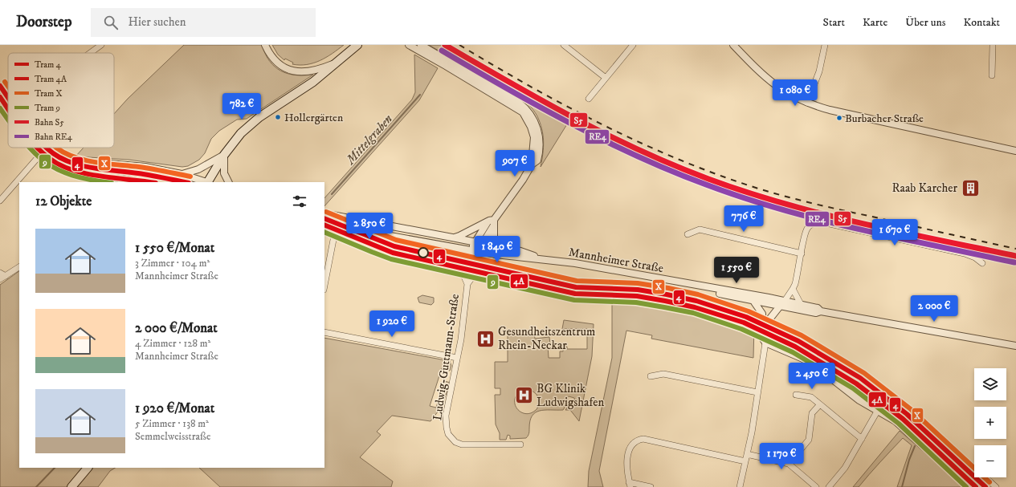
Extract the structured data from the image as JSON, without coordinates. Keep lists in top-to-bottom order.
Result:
{
  "streets": {
    "street": ["Mannheimer Straße", "Ludwig-Guttmann-Straße"]
  },
  "crossings": [
    ["Mannheimer Straße", "Ludwig-Guttmann-Straße"]
  ],
  "water": ["Mittelgraben"],
  "places": {
    "other": ["Hollergärten", "Burbacher Straße"],
    "building": ["Raab Karcher"],
    "hospital": ["Gesundheitszentrum Rhein-Neckar", "BG Klinik Ludwigshafen"]
  },
  "lines": [
    "rail line S5",
    "rail line RE4",
    "tram line X",
    "tram line 4",
    "tram line 4A",
    "tram line 9"
  ],
  "legend": [
    "Tram 4",
    "Tram 4A",
    "Tram X",
    "Tram 9",
    "Bahn S5",
    "Bahn RE4"
  ],
  "page": {
    "header": "Doorstep",
    "search": "Hier suchen",
    "nav": [
      "Start",
      "Karte",
      "Über uns",
      "Kontakt"
    ],
    "price": [
      "1 080 €",
      "782 €",
      "907 €",
      "776 €",
      "2 850 €",
      "1 670 €",
      "1 840 €",
      "1 550 €",
      "2 000 €",
      "1 920 €",
      "2 450 €",
      "1 170 €"
    ],
    "heading": "12 Objekte",
    "list": [
      {
        "name": "1 550 €/Monat",
        "note": "3 Zimmer · 104 m² · Mannheimer Straße"
      },
      {
        "name": "2 000 €/Monat",
        "note": "4 Zimmer · 128 m² · Mannheimer Straße"
      },
      {
        "name": "1 920 €/Monat",
        "note": "5 Zimmer · 138 m² · Semmelweisstraße"
      }
    ],
    "map_buttons": ["+", "−"]
  }
}
